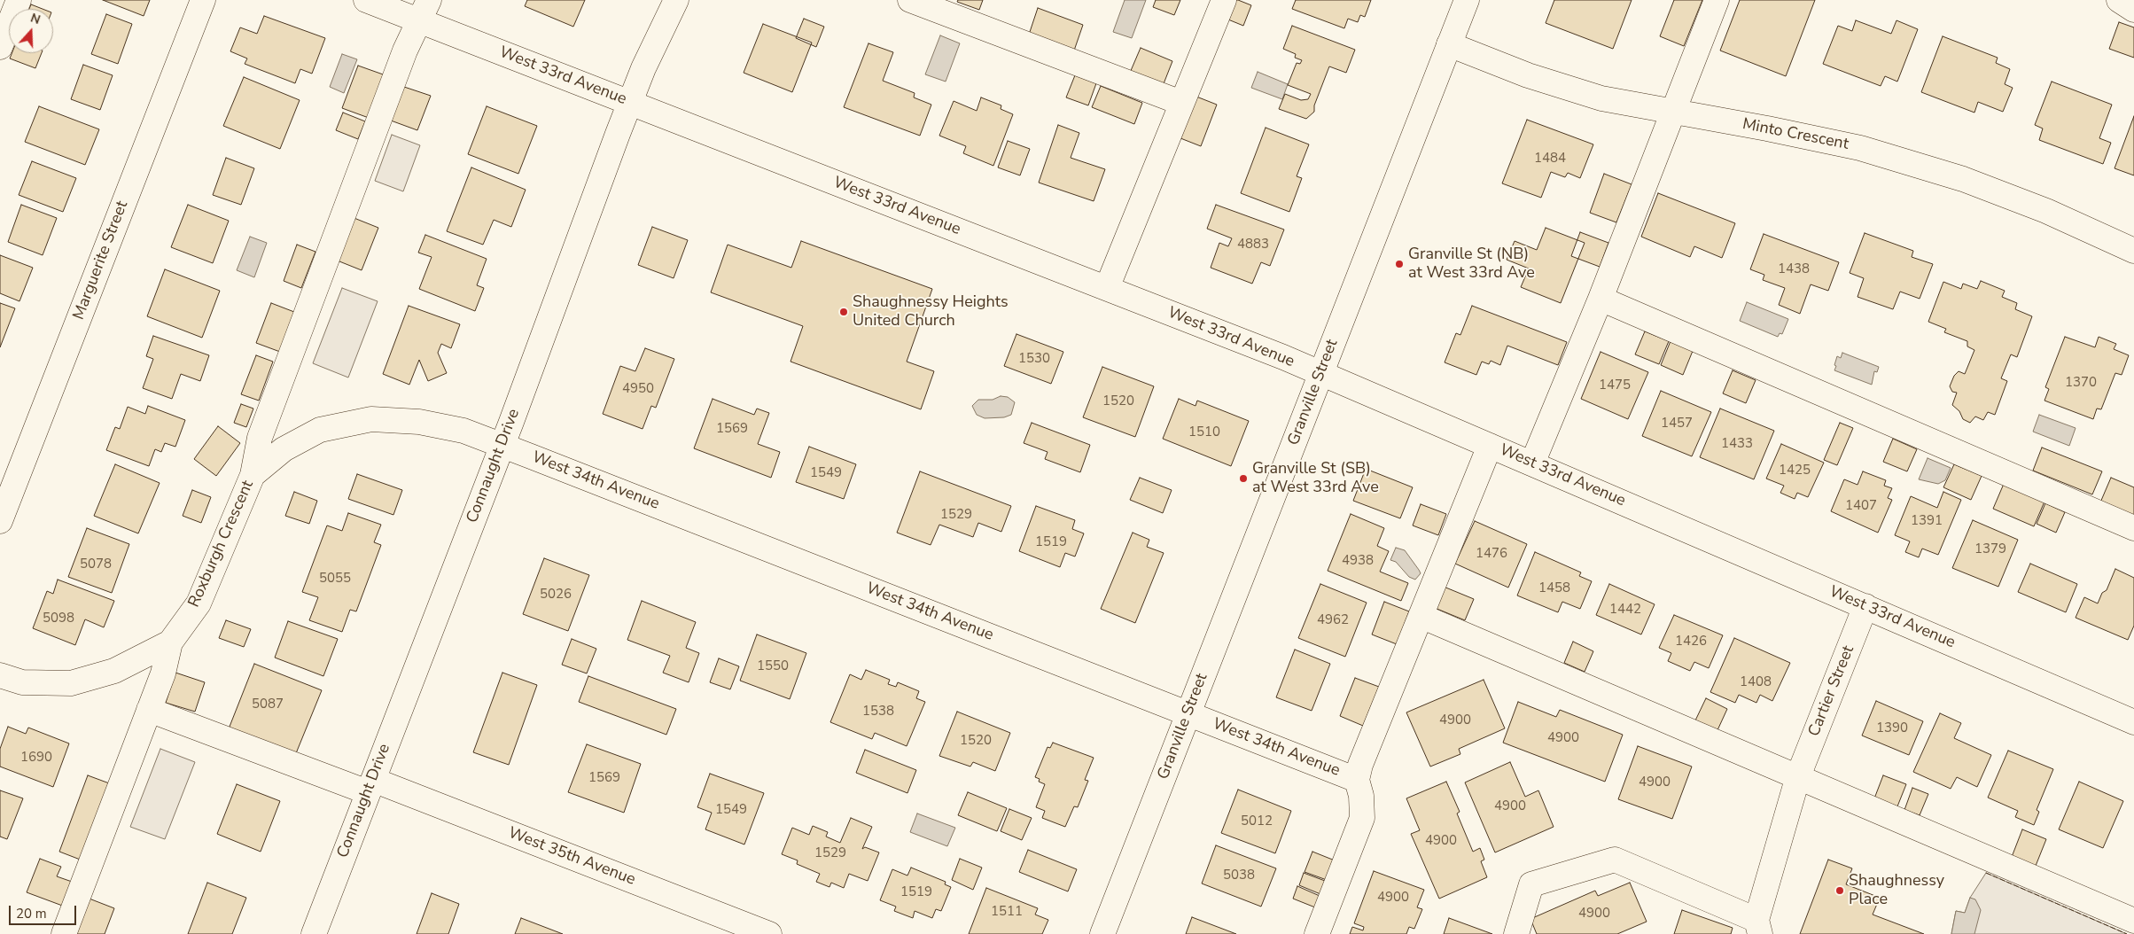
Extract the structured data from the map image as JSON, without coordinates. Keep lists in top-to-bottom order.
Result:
{
  "streets": {
    "main road": [
      "West 33rd Avenue",
      "Minto Crescent",
      "Marguerite Street",
      "Granville Street",
      "Connaught Drive",
      "West 34th Avenue",
      "Roxburgh Crescent",
      "Cartier Street",
      "West 35th Avenue"
    ]
  },
  "crossings": [
    ["West 33rd Avenue", "Granville Street"],
    ["West 33rd Avenue", "Connaught Drive"],
    ["West 33rd Avenue", "Cartier Street"],
    ["Minto Crescent", "Granville Street"],
    ["Granville Street", "West 34th Avenue"],
    ["Connaught Drive", "West 34th Avenue"],
    ["Connaught Drive", "Roxburgh Crescent"],
    ["Connaught Drive", "West 35th Avenue"],
    ["West 34th Avenue", "Roxburgh Crescent"]
  ],
  "places": [
    "Granville St (NB) at West 33rd Ave",
    "Shaughnessy Heights United Church",
    "Granville St (SB) at West 33rd Ave",
    "Shaughnessy Place"
  ],
  "house_numbers": [
    "1484",
    "4883",
    "1438",
    "1530",
    "1370",
    "1475",
    "4950",
    "1520",
    "1457",
    "1569",
    "1510",
    "1433",
    "1425",
    "1549",
    "1407",
    "1529",
    "1391",
    "1519",
    "1379",
    "1476",
    "4938",
    "5078",
    "5055",
    "1458",
    "5026",
    "1442",
    "5098",
    "4962",
    "1426",
    "1550",
    "1408",
    "5087",
    "1538",
    "4900",
    "1390",
    "4900",
    "1520",
    "1690",
    "1569",
    "4900",
    "4900",
    "1549",
    "5012",
    "4900",
    "1529",
    "5038",
    "1519",
    "4900",
    "1511",
    "4900"
  ],
  "scale_bar": "20 m",
  "north": "top"
}
